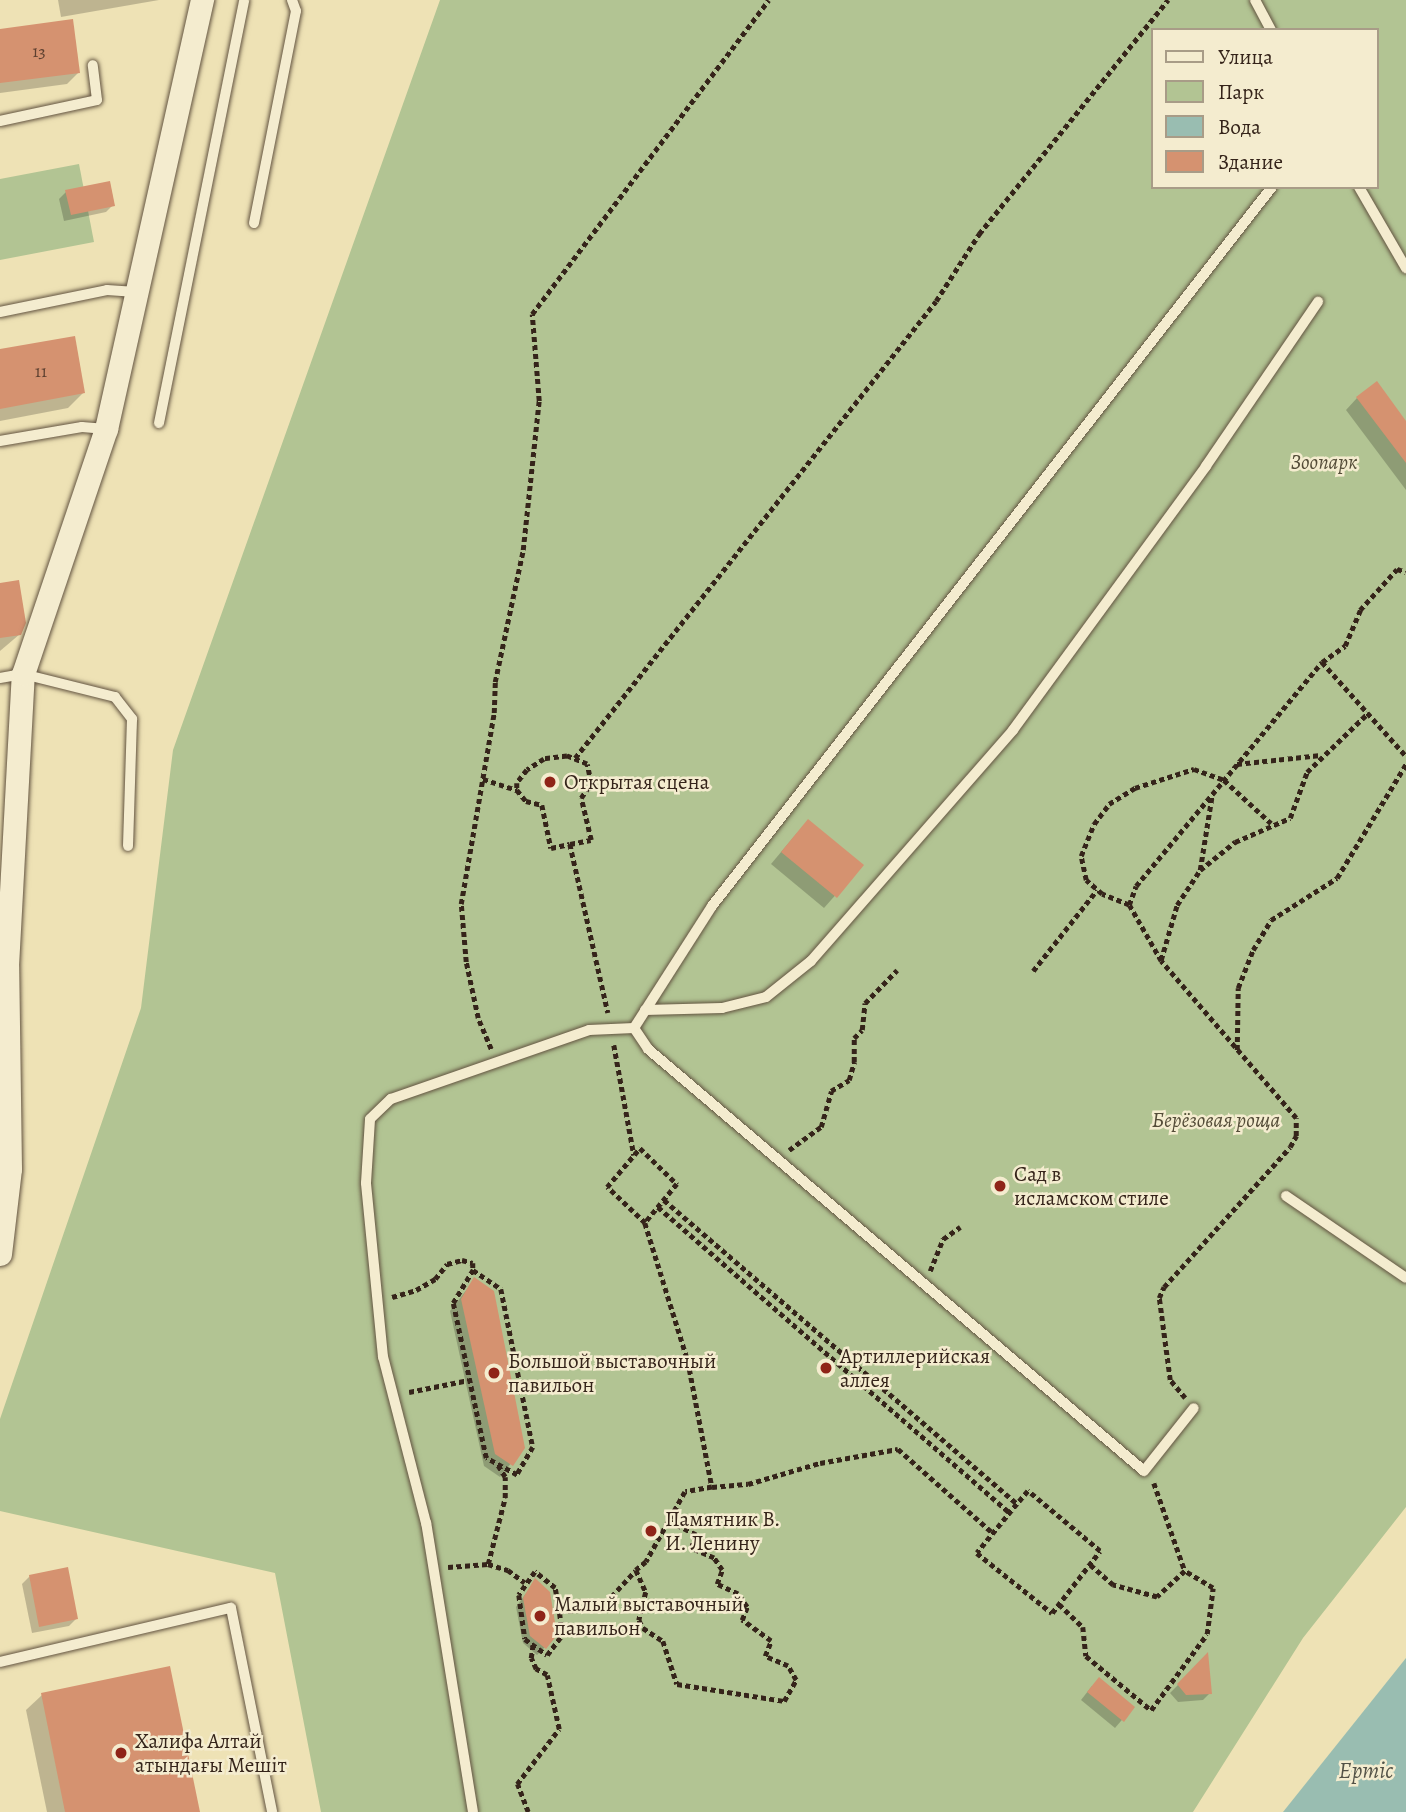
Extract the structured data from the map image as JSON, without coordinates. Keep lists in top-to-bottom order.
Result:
{
  "water": ["Ертіс"],
  "parks": ["Зоопарк", "Берёзовая роща"],
  "places": [
    "Открытая сцена",
    "Сад в исламском стиле",
    "Артиллерийская аллея",
    "Большой выставочный павильон",
    "Памятник В. И. Ленину",
    "Малый выставочный павильон",
    "Халифа Алтай атындағы Мешіт"
  ],
  "house_numbers": ["13", "11"],
  "legend": [
    "Улица",
    "Парк",
    "Вода",
    "Здание"
  ]
}
